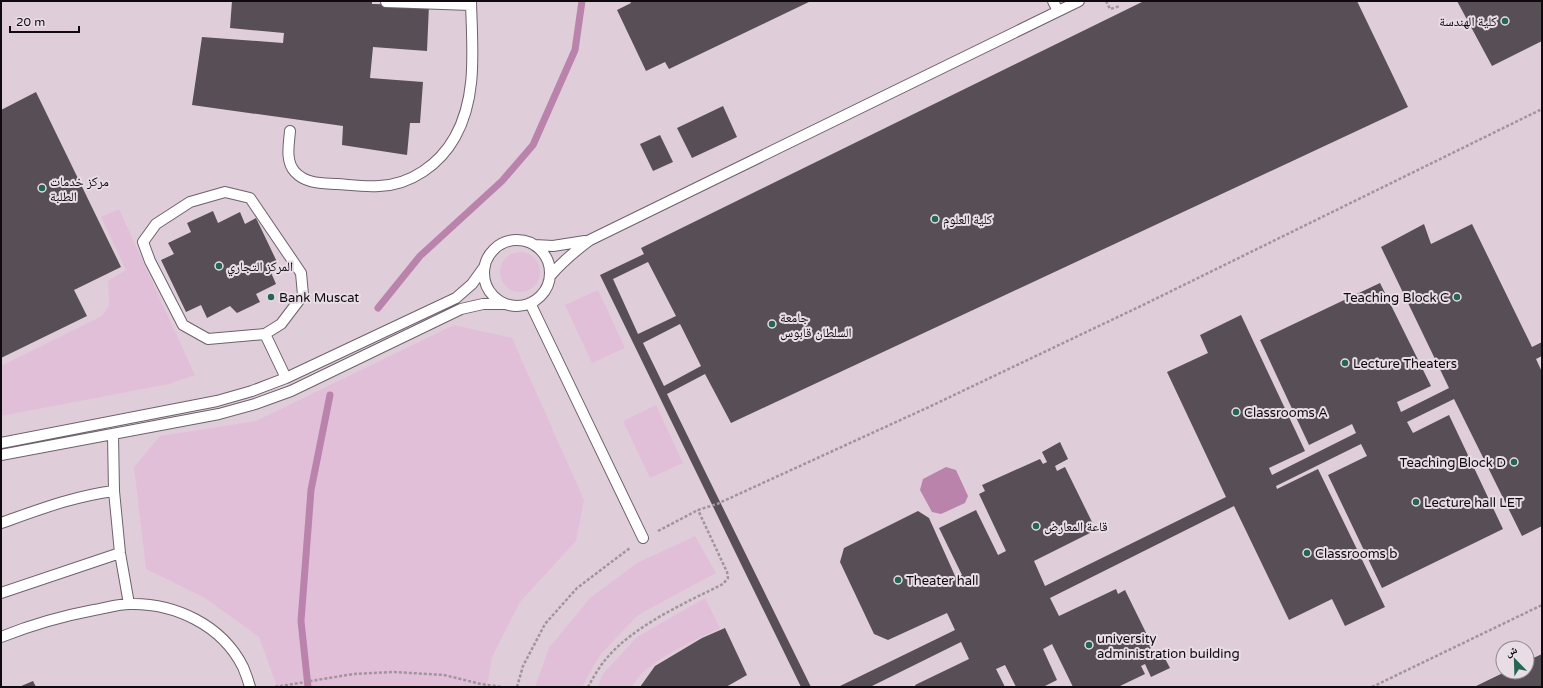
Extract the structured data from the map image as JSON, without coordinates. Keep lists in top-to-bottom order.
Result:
{
  "places": [
    "كلية الهندسة",
    "مركز خدمات الطلبة",
    "كلية العلوم",
    "المركز التجاري",
    "Bank Muscat",
    "Teaching Block C",
    "جامعة السلطان قابوس",
    "Lecture Theaters",
    "Classrooms A",
    "Teaching Block D",
    "Lecture hall LET",
    "قاعة المعارض",
    "Classrooms b",
    "Theater hall",
    "university administration building"
  ],
  "scale_bar": "20 m",
  "north": "top left"
}
